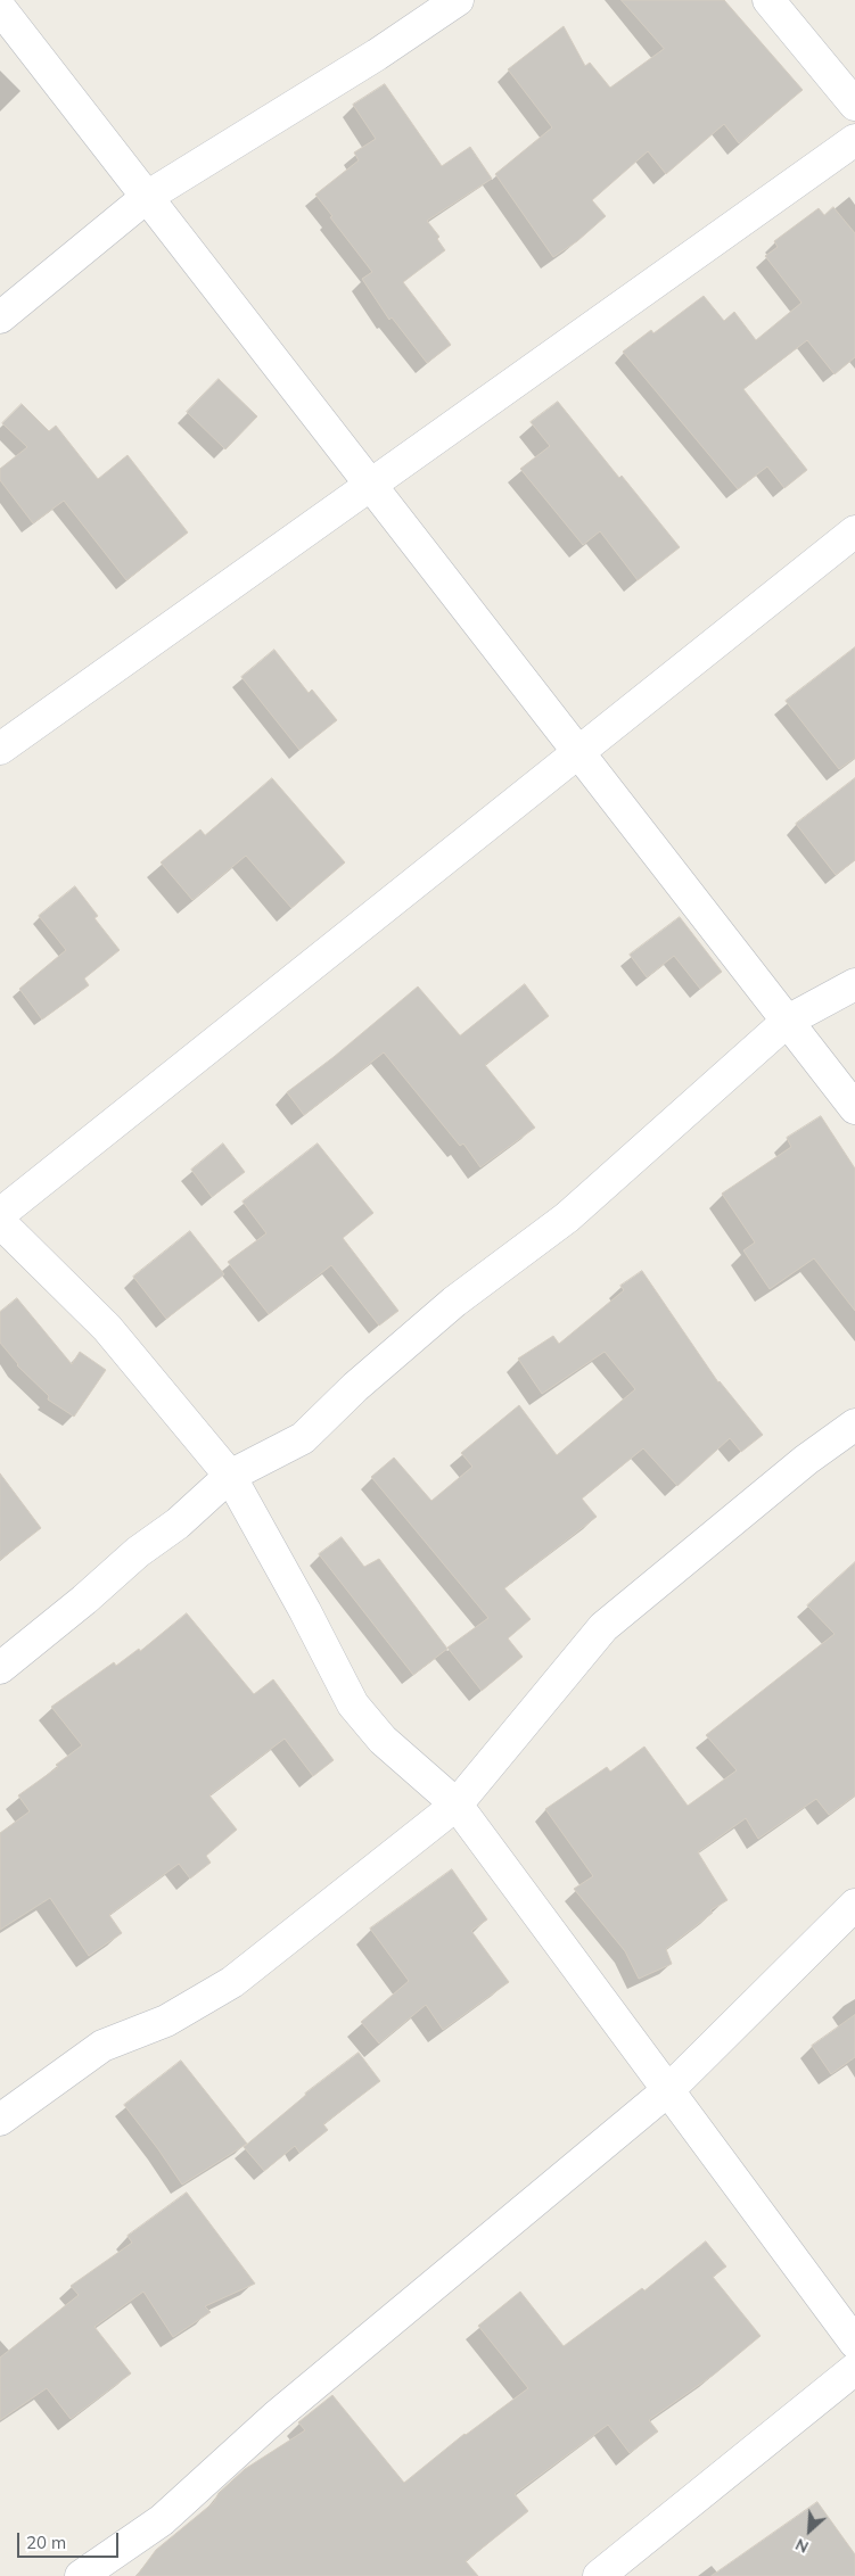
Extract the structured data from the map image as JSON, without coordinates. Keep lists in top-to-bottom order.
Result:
{
  "scale_bar": "20 m",
  "north": "bottom left"
}
